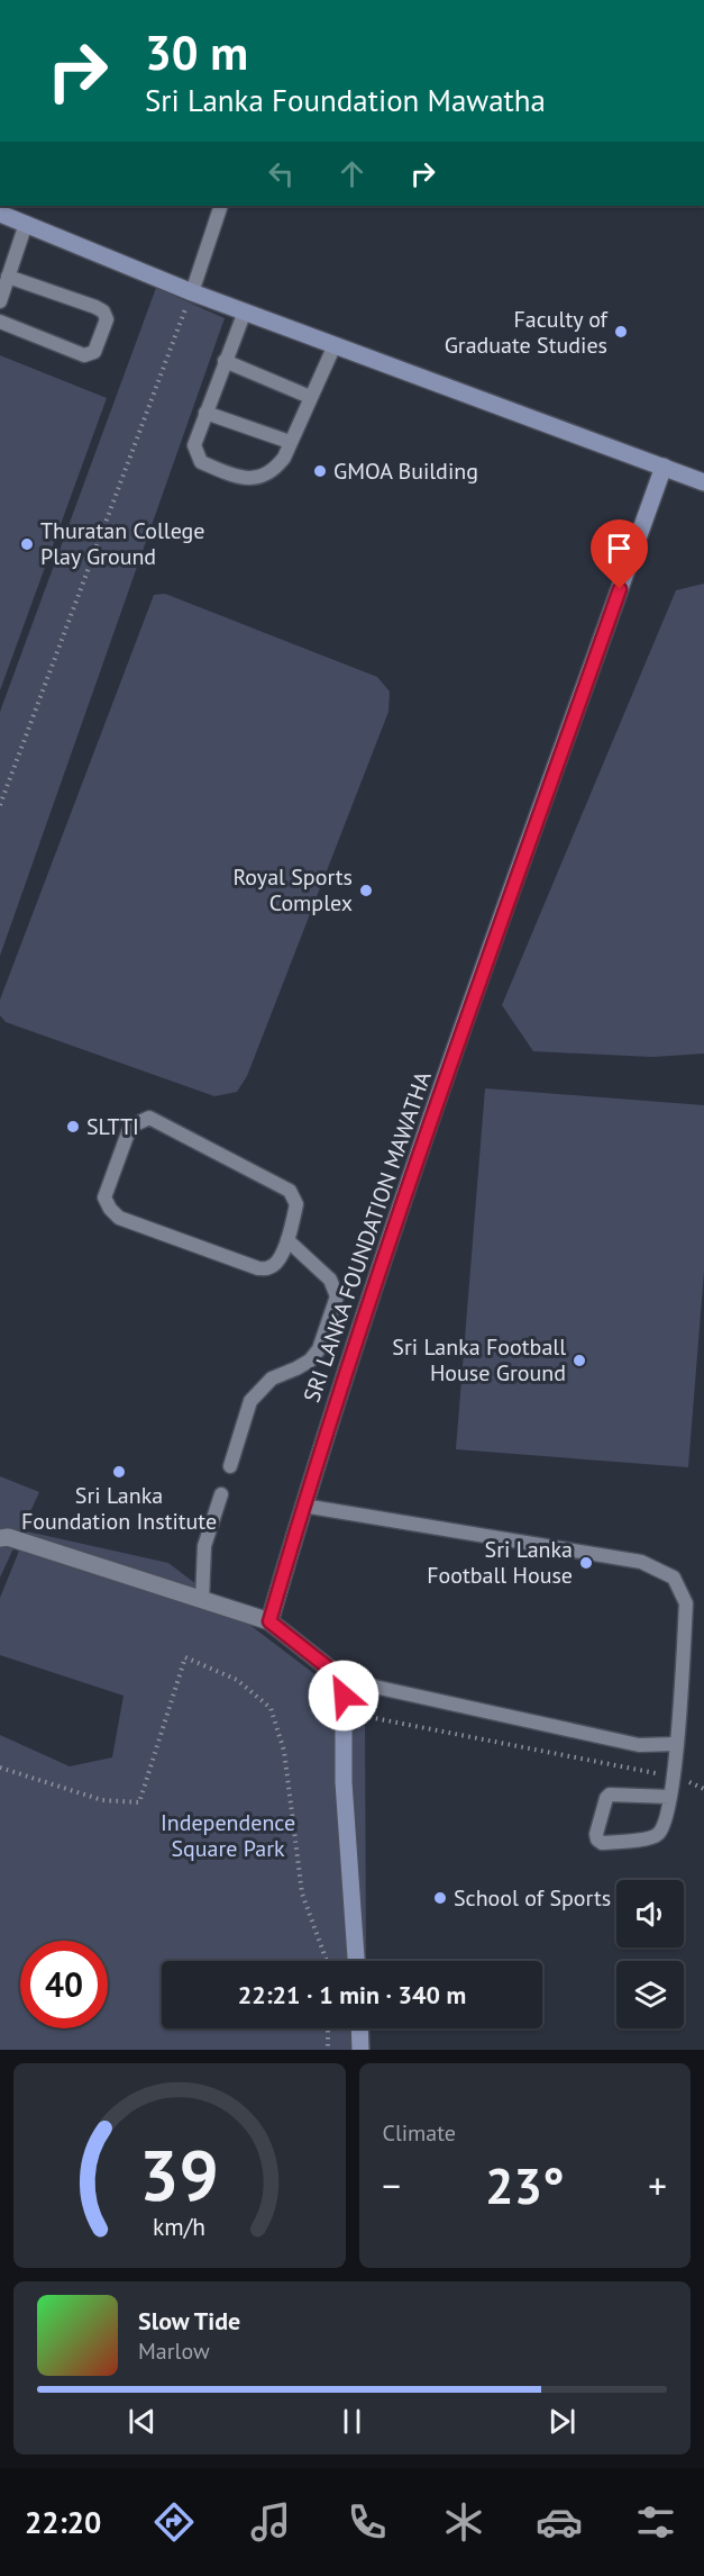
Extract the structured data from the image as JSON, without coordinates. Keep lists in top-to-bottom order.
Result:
{
  "streets": {
    "street": ["SRI LANKA FOUNDATION MAWATHA"]
  },
  "parks": ["Independence Square Park"],
  "places": [
    "Faculty of Graduate Studies",
    "GMOA Building",
    "Thuratan College Play Ground",
    "Royal Sports Complex",
    "SLTTI",
    "Sri Lanka Football House Ground",
    "Sri Lanka Foundation Institute",
    "Sri Lanka Football House",
    "School of Sports"
  ],
  "page": {
    "turn": ["30 m", "Sri Lanka Foundation Mawatha"],
    "limit": "40",
    "trip": "22:21 · 1 min · 340 m",
    "tile": "Climate",
    "heat": ["−", "23°", "+"],
    "song": ["Slow Tide", "Marlow"],
    "tabs": "22:20",
    "gauge": ["39", "km/h"]
  }
}
